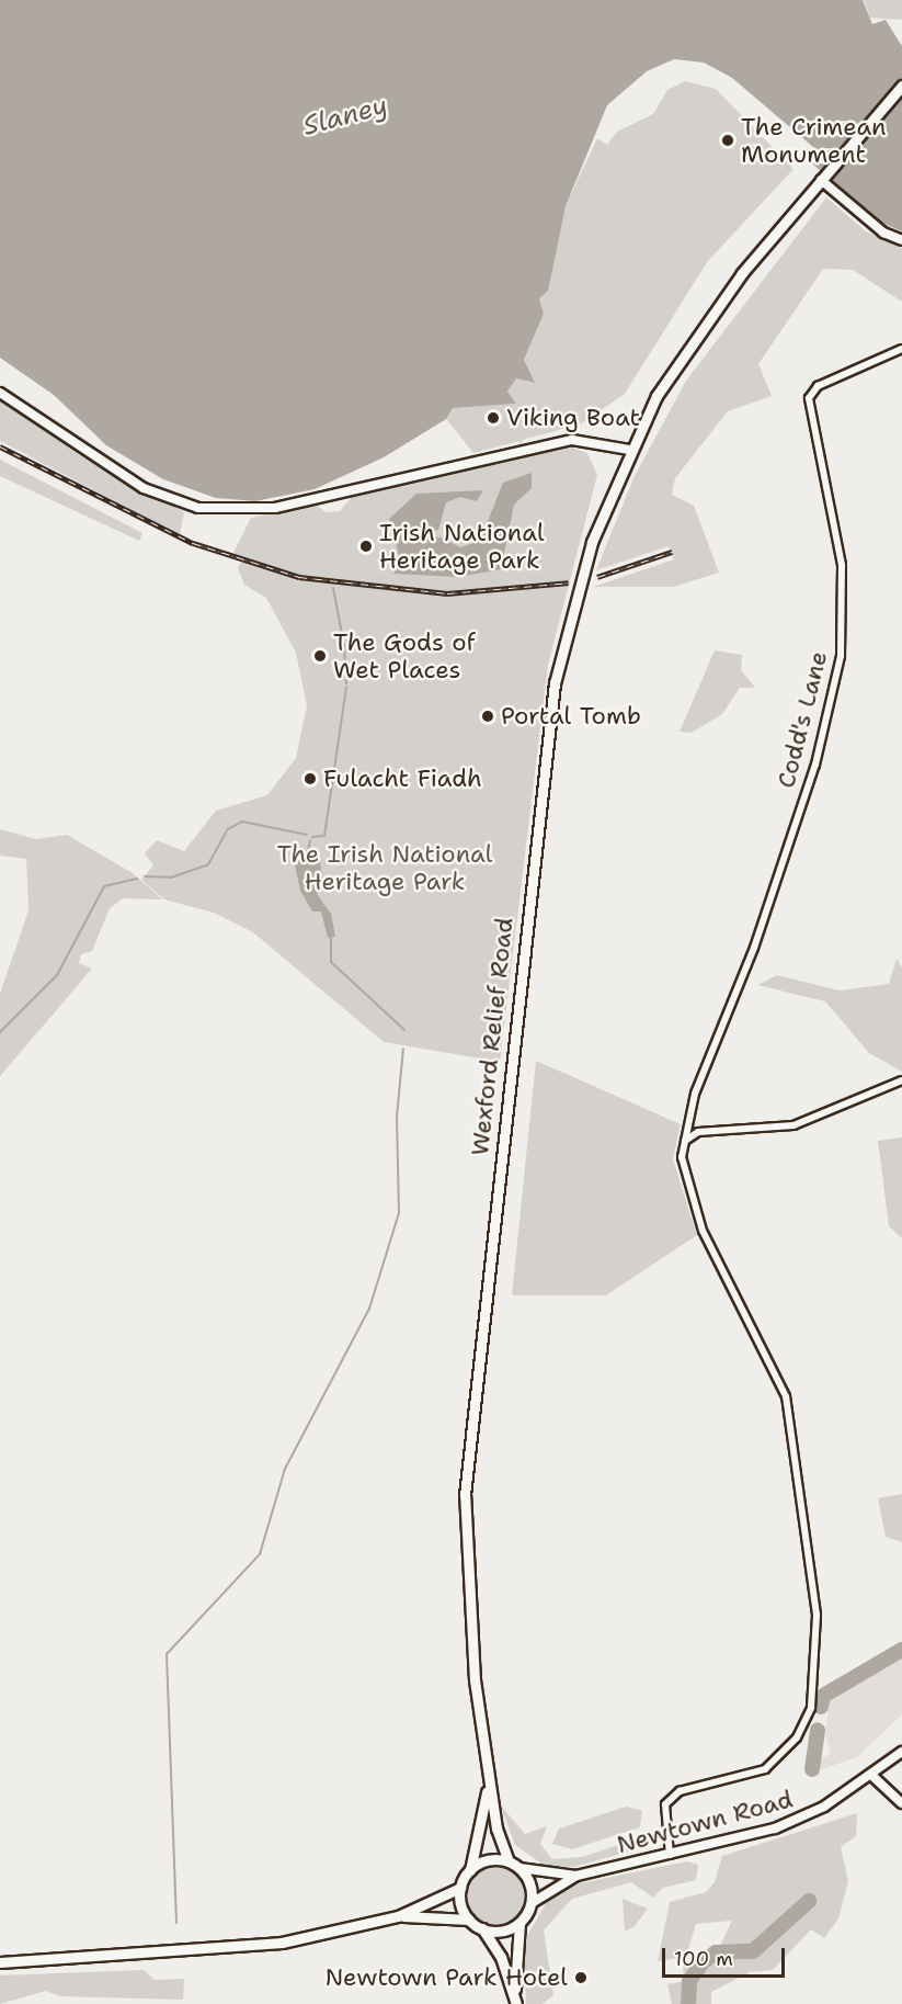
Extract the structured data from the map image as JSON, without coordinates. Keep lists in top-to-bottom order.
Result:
{
  "streets": {
    "highway": ["Wexford Relief Road"],
    "main road": ["Newtown Road"],
    "street": ["Codd's Lane"]
  },
  "crossings": [
    ["Codd's Lane", "Newtown Road"],
    ["Wexford Relief Road", "Newtown Road"]
  ],
  "water": ["Slaney"],
  "parks": ["The Irish National Heritage Park"],
  "places": [
    "The Crimean Monument",
    "Viking Boat",
    "Irish National Heritage Park",
    "The Gods of Wet Places",
    "Portal Tomb",
    "Fulacht Fiadh",
    "Newtown Park Hotel"
  ],
  "scale_bar": "100 m"
}
